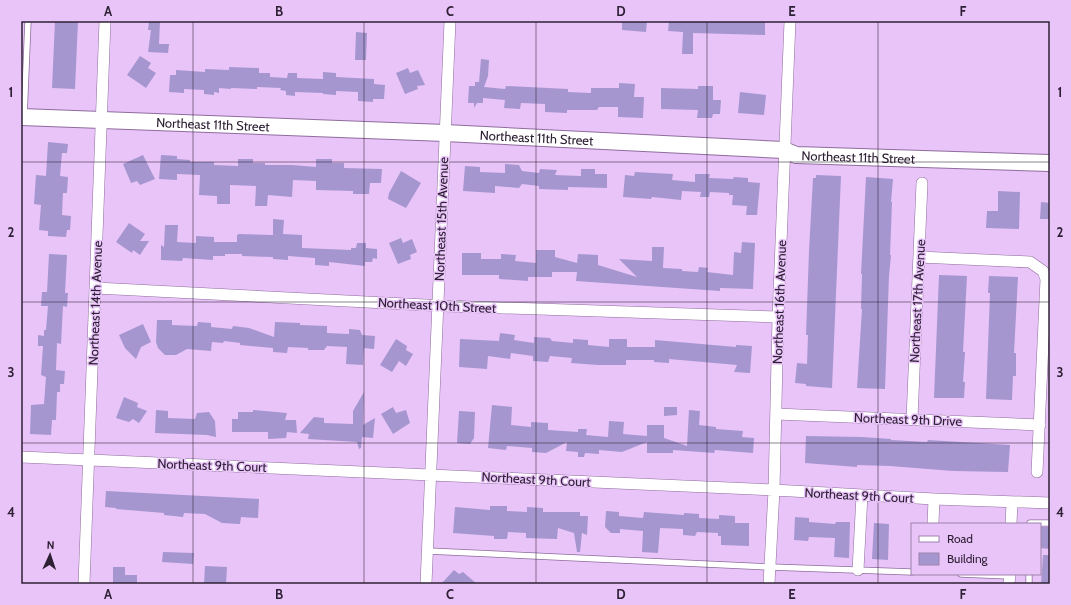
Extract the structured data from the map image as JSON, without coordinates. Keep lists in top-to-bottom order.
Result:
{
  "streets": {
    "street": [
      "Northeast 11th Street",
      "Northeast 15th Avenue",
      "Northeast 17th Avenue",
      "Northeast 16th Avenue",
      "Northeast 14th Avenue",
      "Northeast 10th Street",
      "Northeast 9th Drive",
      "Northeast 9th Court"
    ]
  },
  "crossings": [
    ["Northeast 11th Street", "Northeast 15th Avenue"],
    ["Northeast 11th Street", "Northeast 16th Avenue"],
    ["Northeast 11th Street", "Northeast 14th Avenue"],
    ["Northeast 15th Avenue", "Northeast 10th Street"],
    ["Northeast 15th Avenue", "Northeast 9th Court"],
    ["Northeast 17th Avenue", "Northeast 9th Drive"],
    ["Northeast 16th Avenue", "Northeast 10th Street"],
    ["Northeast 16th Avenue", "Northeast 9th Drive"],
    ["Northeast 16th Avenue", "Northeast 9th Court"],
    ["Northeast 14th Avenue", "Northeast 10th Street"],
    ["Northeast 14th Avenue", "Northeast 9th Court"]
  ],
  "legend": ["Road", "Building"],
  "north": "top",
  "grid": {
    "columns": [
      "A",
      "B",
      "C",
      "D",
      "E",
      "F"
    ],
    "rows": [
      "1",
      "2",
      "3",
      "4"
    ]
  }
}
